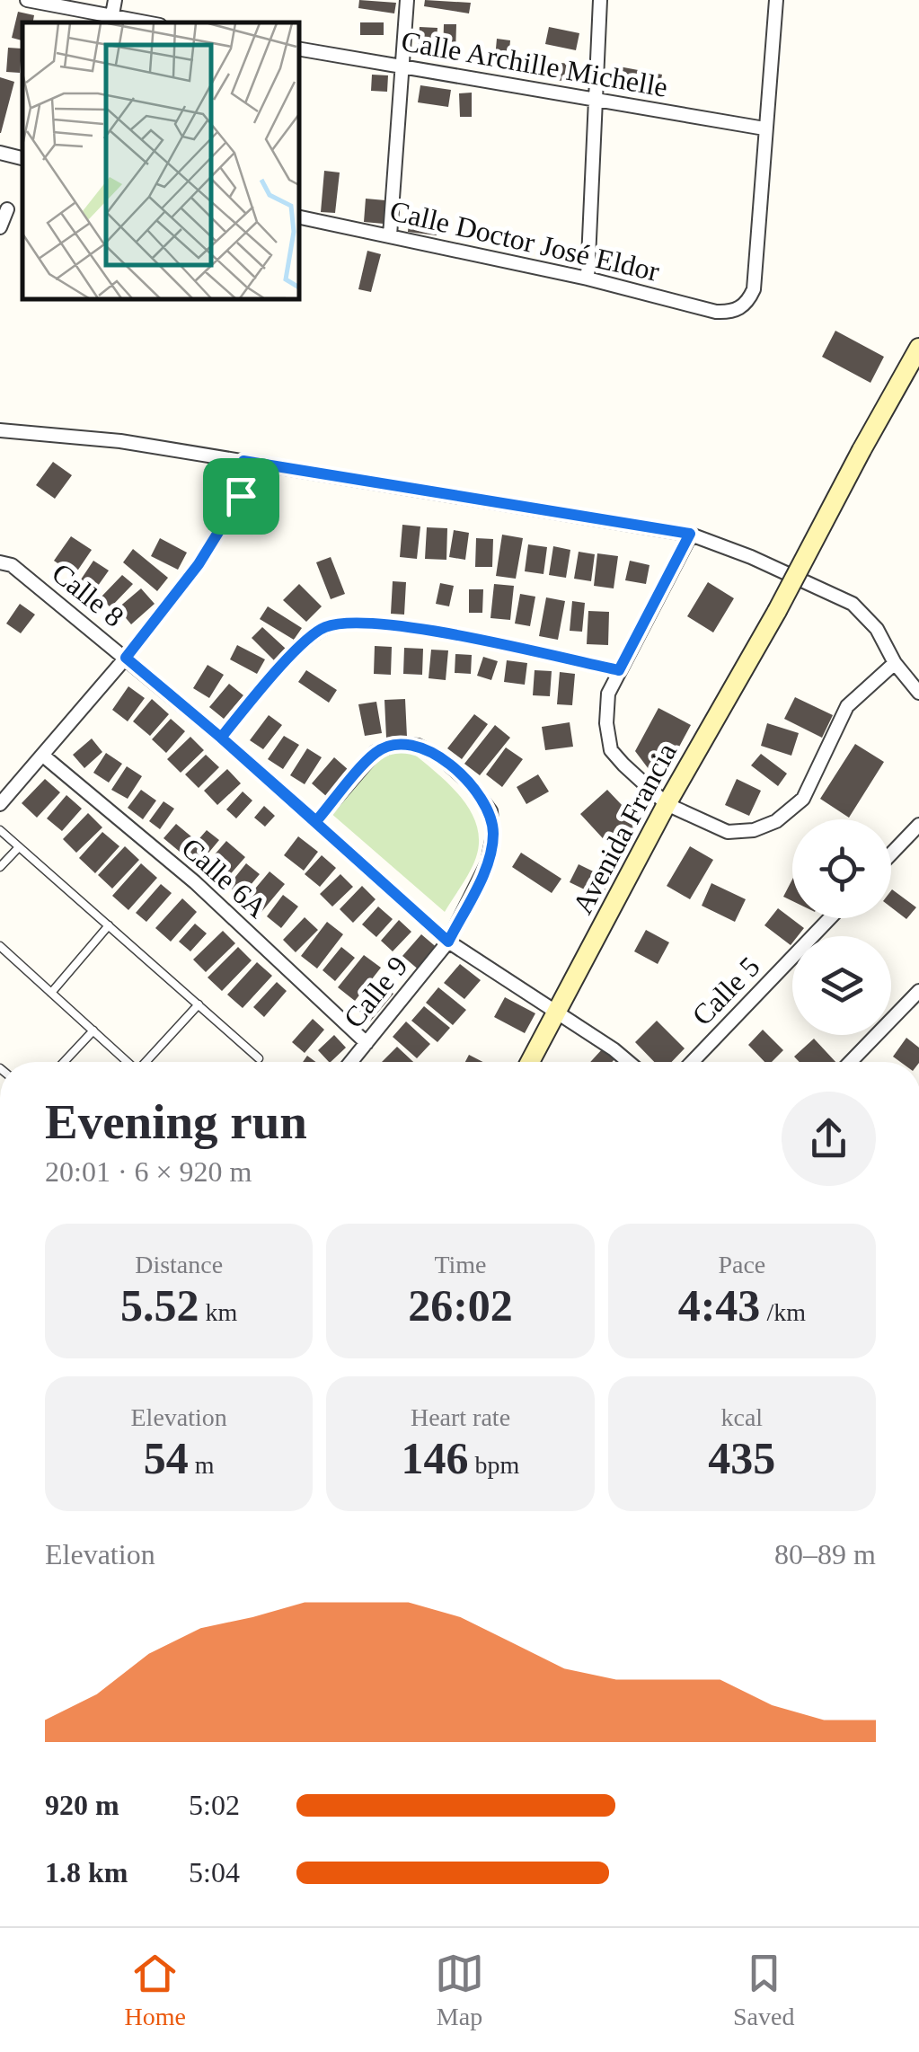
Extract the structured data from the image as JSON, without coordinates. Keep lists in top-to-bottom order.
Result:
{
  "streets": {
    "main road": ["Avenida Francia"],
    "street": [
      "Calle Archille Michelle",
      "Calle Doctor José Eldor",
      "Calle 8",
      "Calle 6A",
      "Calle 5",
      "Calle 9"
    ]
  },
  "crossings": [
    ["Calle Archille Michelle", "Calle Doctor José Eldor"],
    ["Calle 8", "Avenida Francia"],
    ["Calle 8", "Calle 9"],
    ["Calle 6A", "Calle 9"]
  ],
  "page": {
    "heading": ["Evening run", "20:01 · 6 × 920 m"],
    "stats": [
      ["Distance", "5.52 km"],
      ["Time", "26:02"],
      ["Pace", "4:43 /km"],
      ["Elevation", "54 m"],
      ["Heart rate", "146 bpm"],
      ["kcal", "435"]
    ],
    "chart": ["Elevation", "80–89 m"],
    "list": [
      {
        "name": "920 m",
        "note": "5:02"
      },
      {
        "name": "1.8 km",
        "note": "5:04"
      }
    ],
    "tabs": ["Home", "Map", "Saved"]
  }
}
